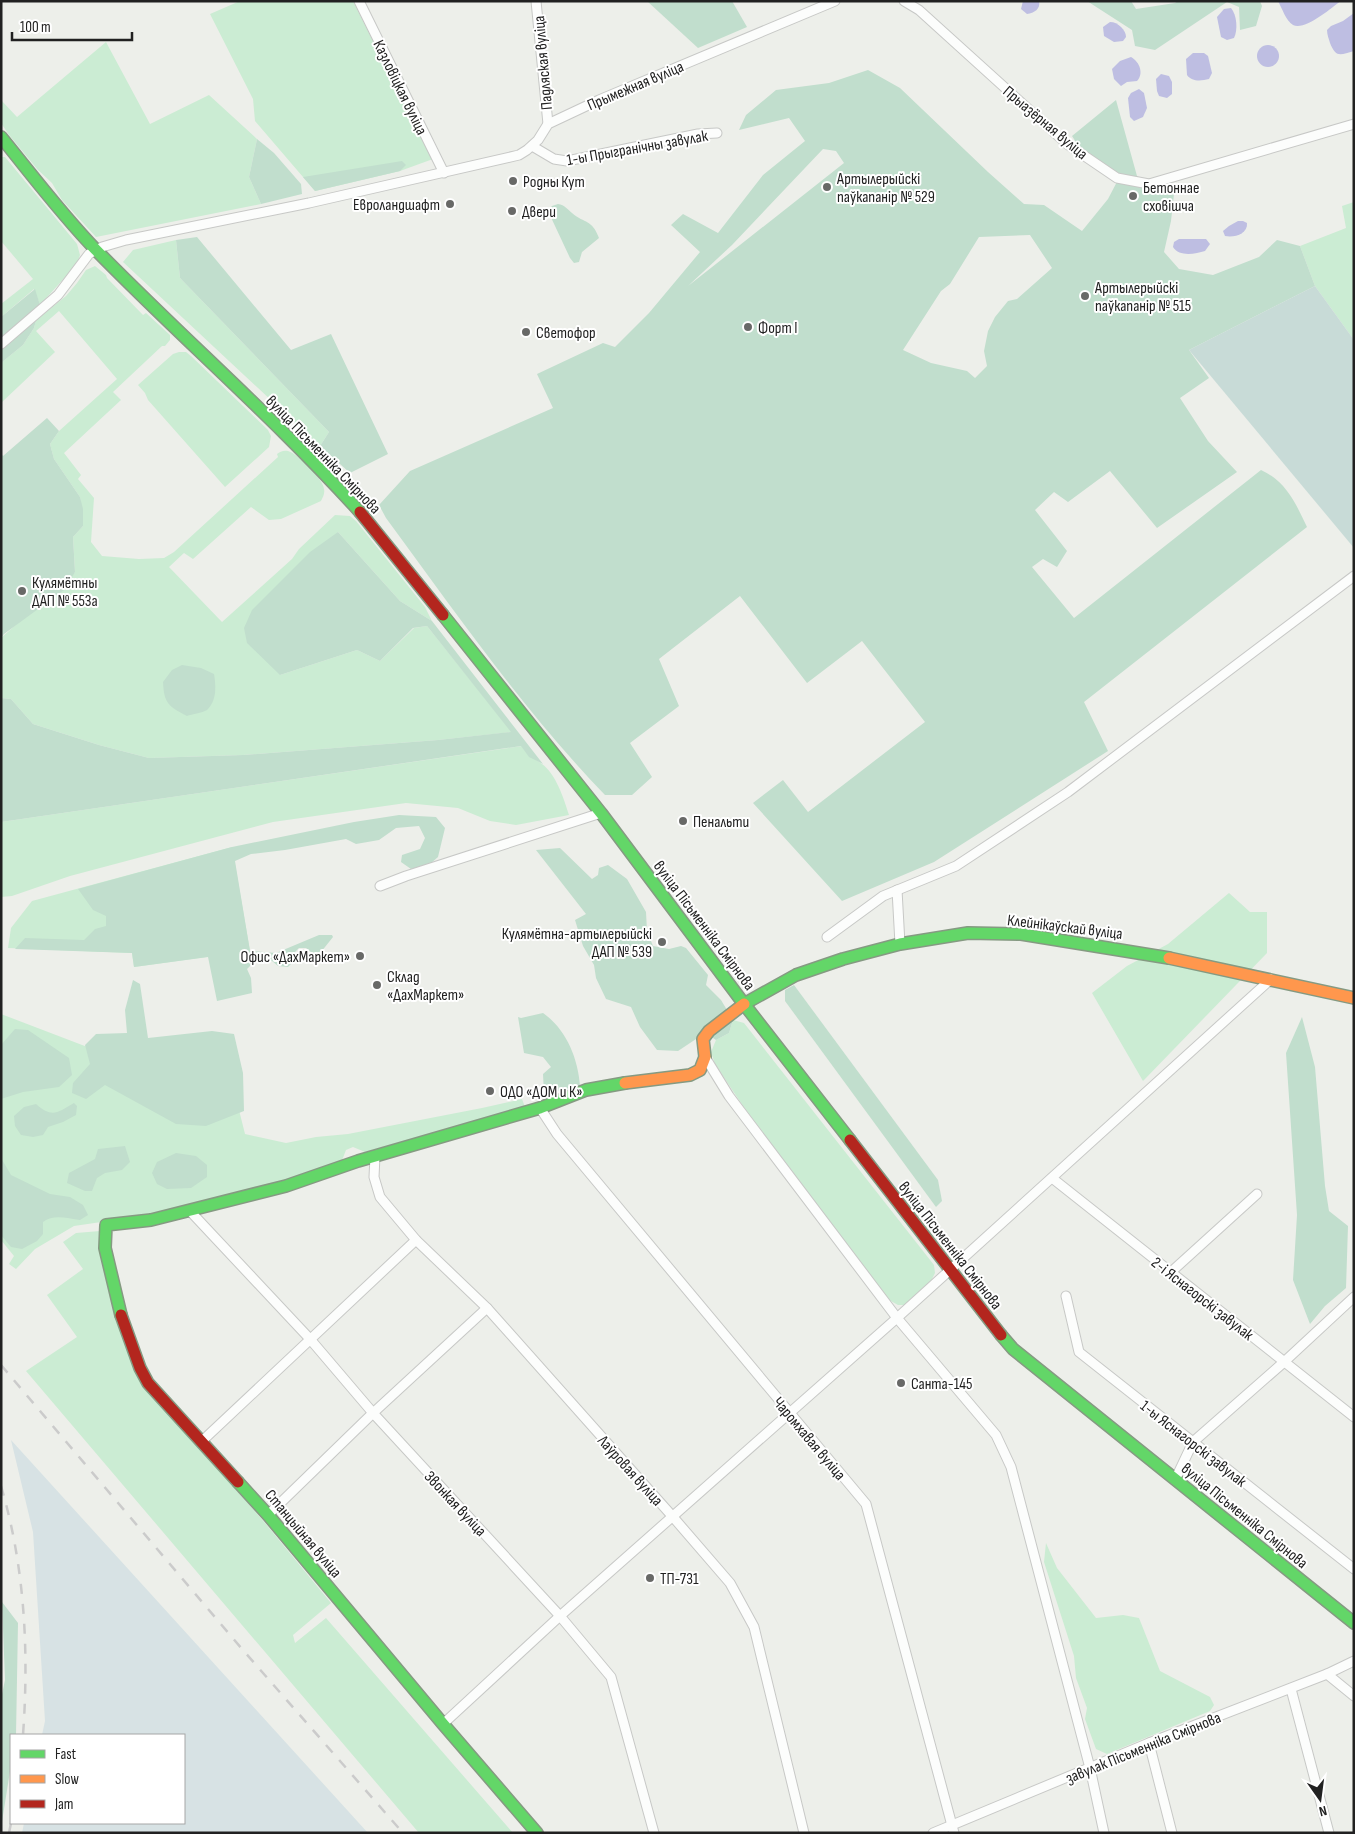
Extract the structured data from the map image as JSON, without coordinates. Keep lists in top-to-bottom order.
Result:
{
  "streets": {
    "street": [
      "Падляская вуліца",
      "Прымежная вуліца",
      "Казловіцкая вуліца",
      "Прыазёрная вуліца",
      "1-ы Прыгранічны завулак",
      "вуліца Пісьменніка Смірнова",
      "Клейнікаўскай вуліца",
      "2-і Яснагорскі завулак",
      "Чаромхавая вуліца",
      "1-ы Яснагорскі завулак",
      "Лаўровая вуліца",
      "Звонкая вуліца",
      "Станцыйная вуліца",
      "завулак Пісьменніка Смірнова"
    ]
  },
  "crossings": [
    ["Падляская вуліца", "Прымежная вуліца"],
    ["Прымежная вуліца", "Казловіцкая вуліца"],
    ["Прымежная вуліца", "1-ы Прыгранічны завулак"],
    ["Прымежная вуліца", "вуліца Пісьменніка Смірнова"],
    ["вуліца Пісьменніка Смірнова", "Клейнікаўскай вуліца"],
    ["Чаромхавая вуліца", "завулак Пісьменніка Смірнова"],
    ["Звонкая вуліца", "Станцыйная вуліца"]
  ],
  "places": [
    "Родны Кут",
    "Артылерыйскі паўкапанір № 529",
    "Бетоннае сховішча",
    "Евроландшафт",
    "Двери",
    "Артылерыйскі паўкапанір № 515",
    "Форт I",
    "Светофор",
    "Кулямётны ДАП № 553а",
    "Пенальти",
    "Кулямётна-артылерыйскі ДАП № 539",
    "Офис «ДахМаркет»",
    "Склад «ДахМаркет»",
    "ОДО «ДОМ и К»",
    "Санта-145",
    "ТП-731"
  ],
  "legend": ["Fast", "Slow", "Jam"],
  "scale_bar": "100 m",
  "north": "bottom"
}
